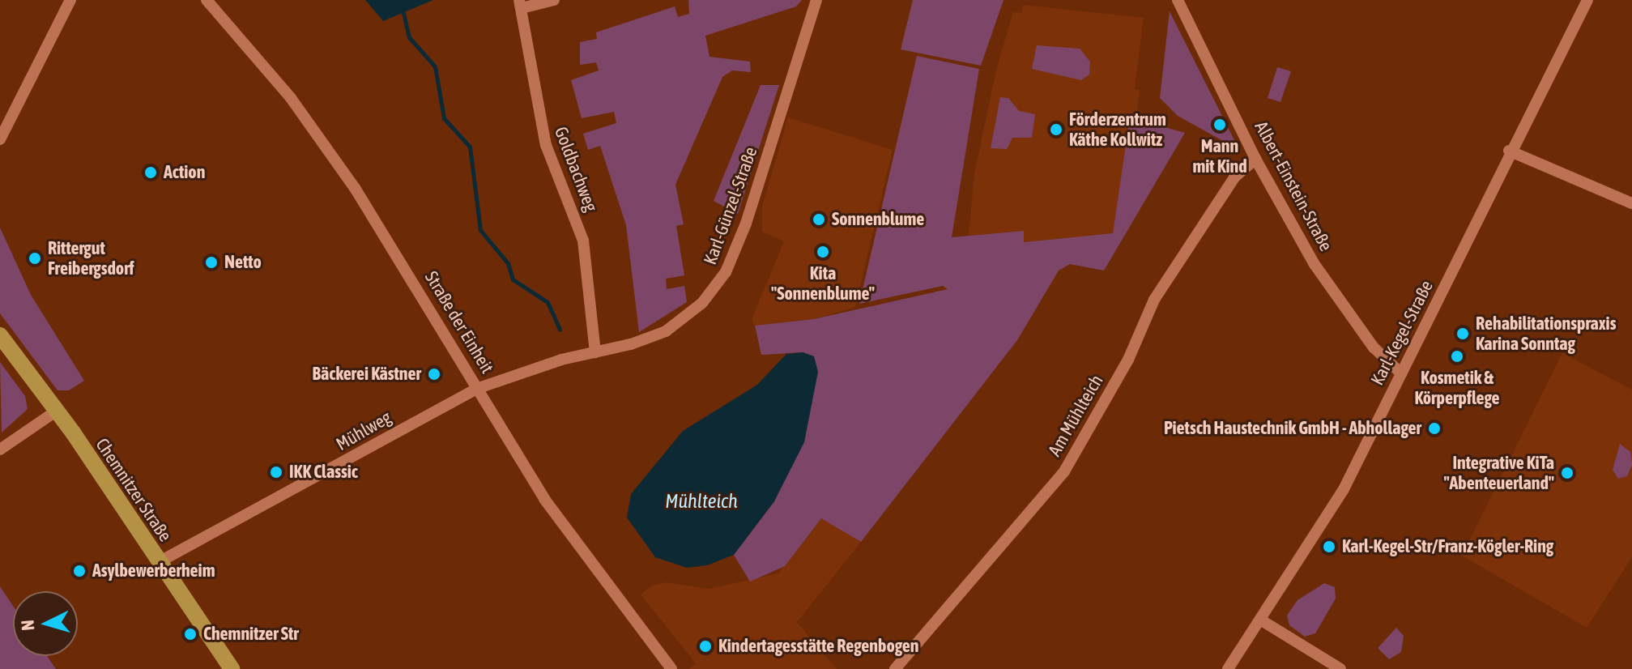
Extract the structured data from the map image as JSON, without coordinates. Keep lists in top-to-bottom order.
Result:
{
  "streets": {
    "main road": ["Chemnitzer Straße"],
    "street": [
      "Goldbachweg",
      "Albert-Einstein-Straße",
      "Karl-Günzel-Straße",
      "Straße der Einheit",
      "Karl-Kegel-Straße",
      "Am Mühlteich",
      "Mühlweg"
    ]
  },
  "crossings": [
    ["Goldbachweg", "Karl-Günzel-Straße"],
    ["Goldbachweg", "Mühlweg"],
    ["Albert-Einstein-Straße", "Karl-Kegel-Straße"],
    ["Albert-Einstein-Straße", "Am Mühlteich"],
    ["Karl-Günzel-Straße", "Mühlweg"],
    ["Straße der Einheit", "Mühlweg"],
    ["Mühlweg", "Chemnitzer Straße"]
  ],
  "water": ["Mühlteich"],
  "places": [
    "Mann mit Kind",
    "Förderzentrum Käthe Kollwitz",
    "Action",
    "Sonnenblume",
    "Kita \"Sonnenblume\"",
    "Rittergut Freibergsdorf",
    "Netto",
    "Rehabilitationspraxis Karina Sonntag",
    "Kosmetik & Körperpflege",
    "Bäckerei Kästner",
    "Pietsch Haustechnik GmbH - Abhollager",
    "IKK Classic",
    "Integrative KiTa \"Abenteuerland\"",
    "Karl-Kegel-Str/Franz-Kögler-Ring",
    "Asylbewerberheim",
    "Chemnitzer Str",
    "Kindertagesstätte Regenbogen"
  ],
  "north": "left"
}
